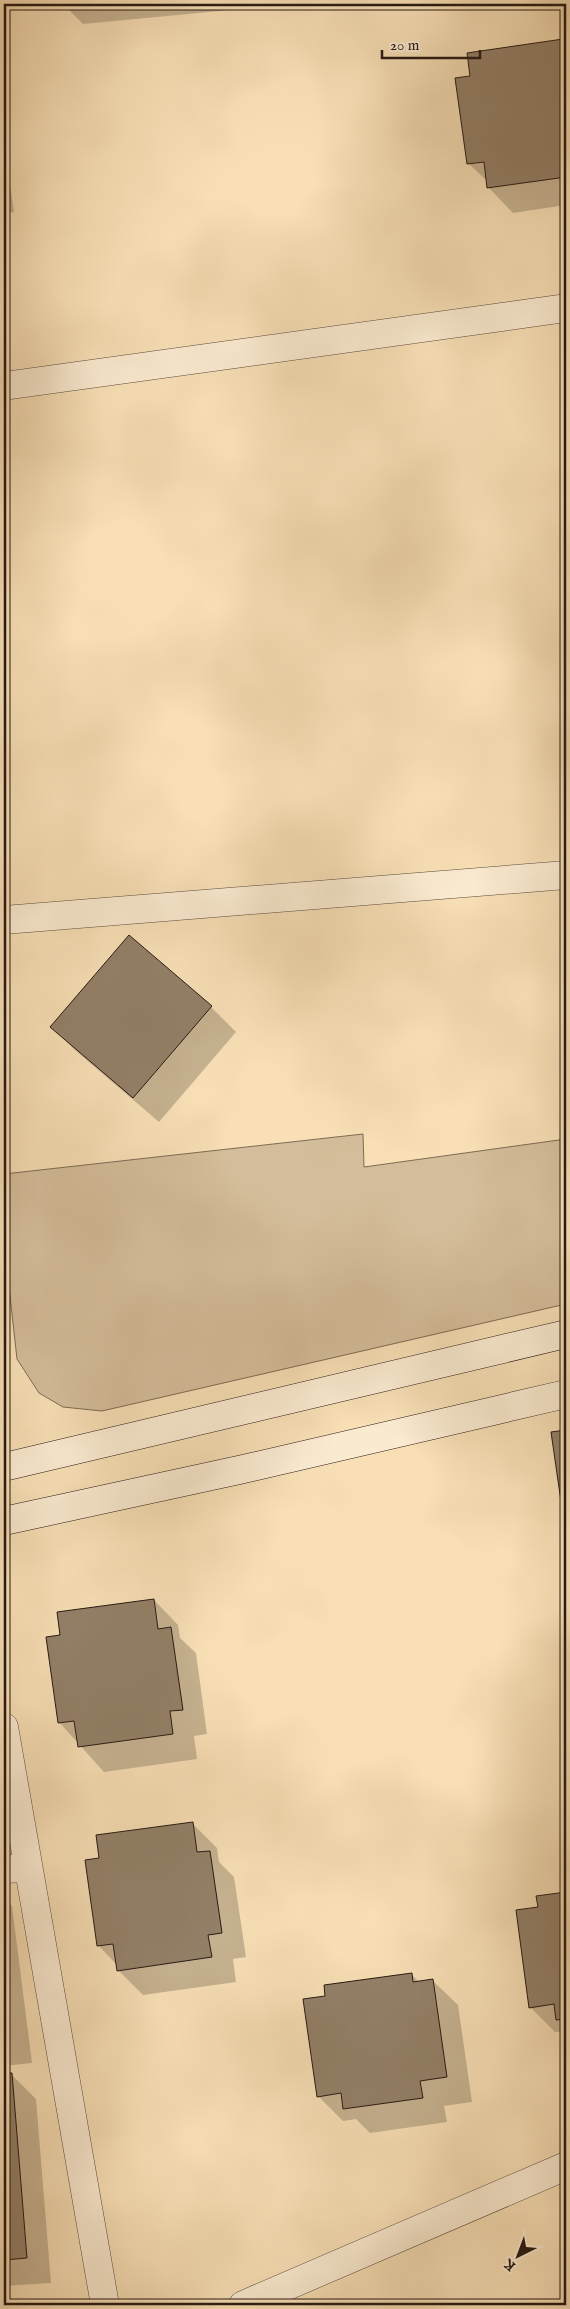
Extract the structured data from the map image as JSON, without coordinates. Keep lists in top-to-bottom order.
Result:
{
  "scale_bar": "20 m",
  "north": "bottom left"
}
